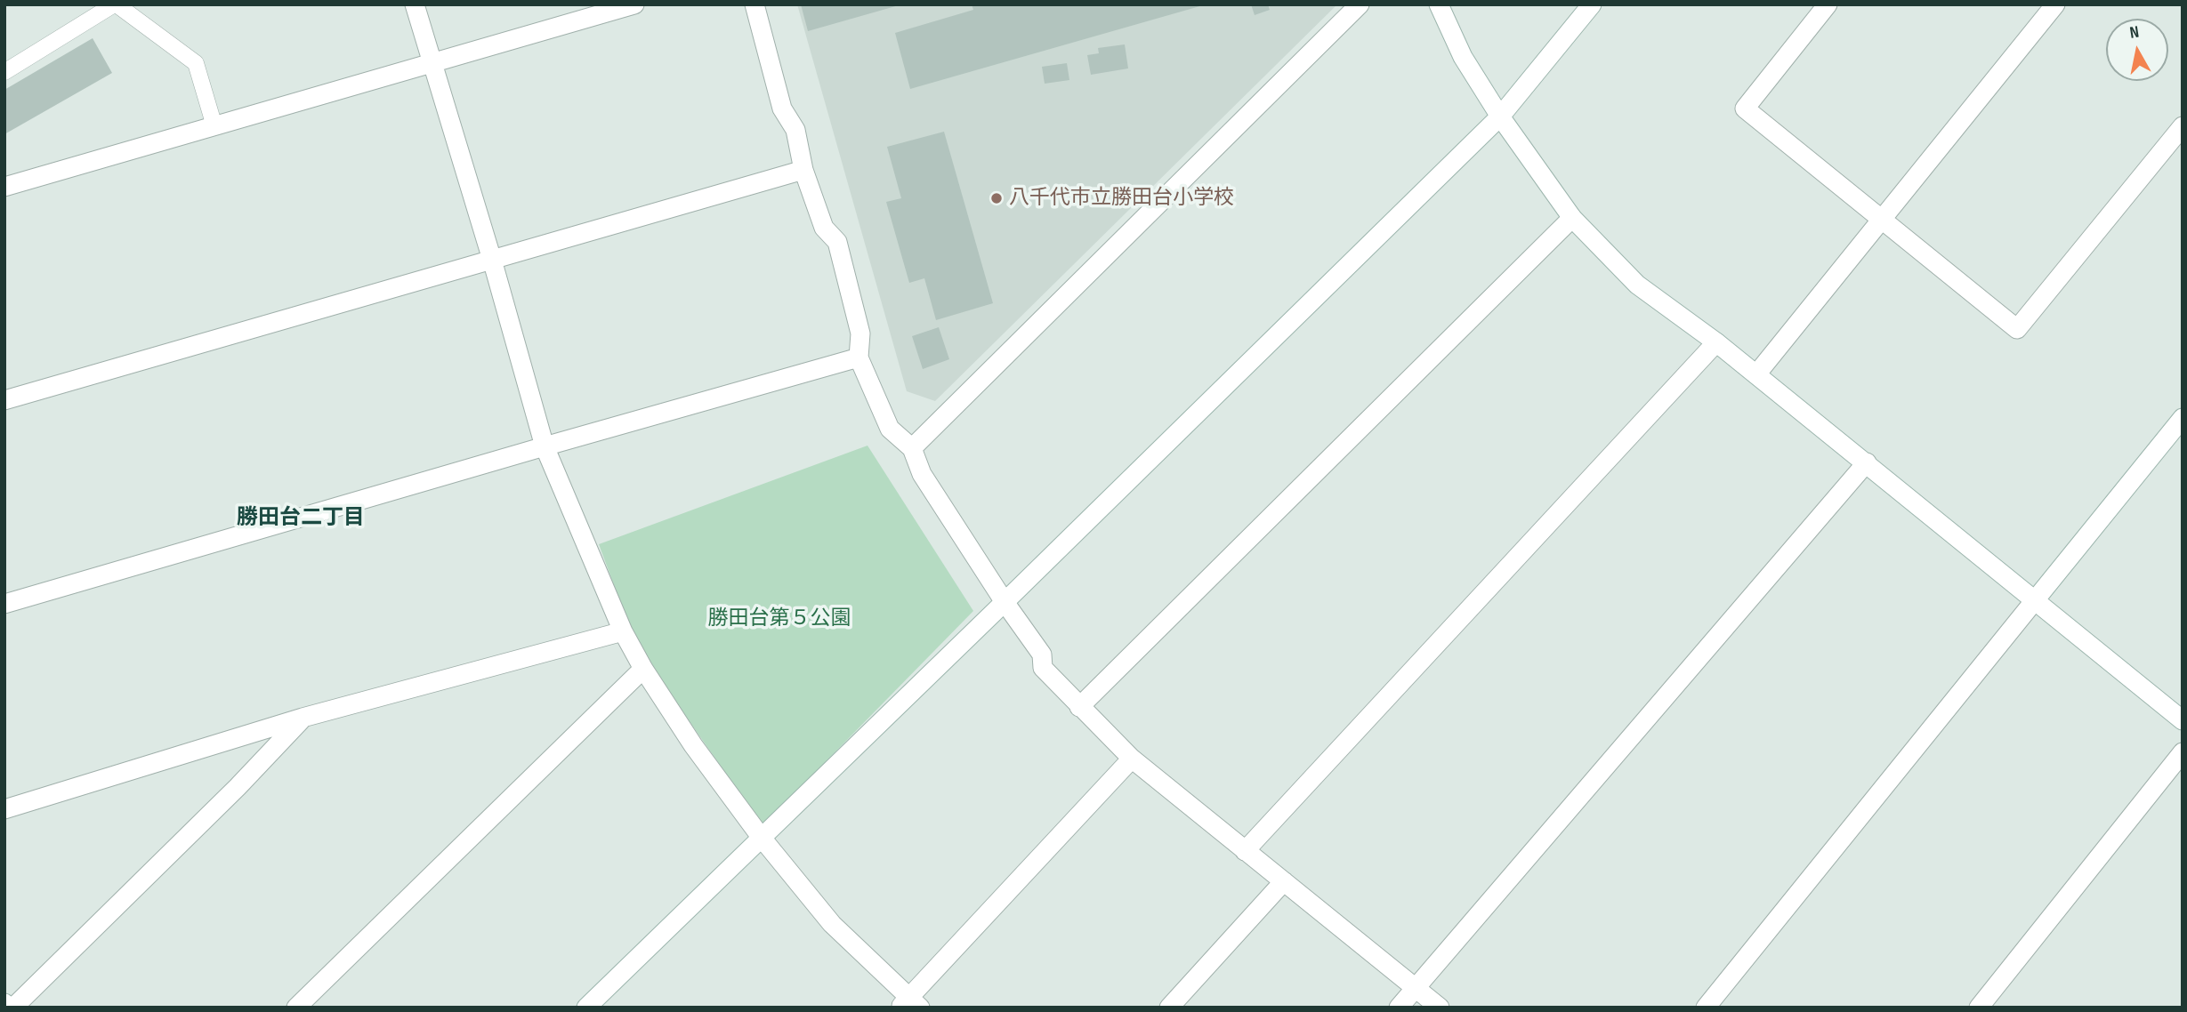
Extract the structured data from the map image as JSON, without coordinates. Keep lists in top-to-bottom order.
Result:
{
  "districts": ["勝田台二丁目"],
  "parks": ["勝田台第５公園"],
  "places": ["八千代市立勝田台小学校"],
  "north": "top"
}
